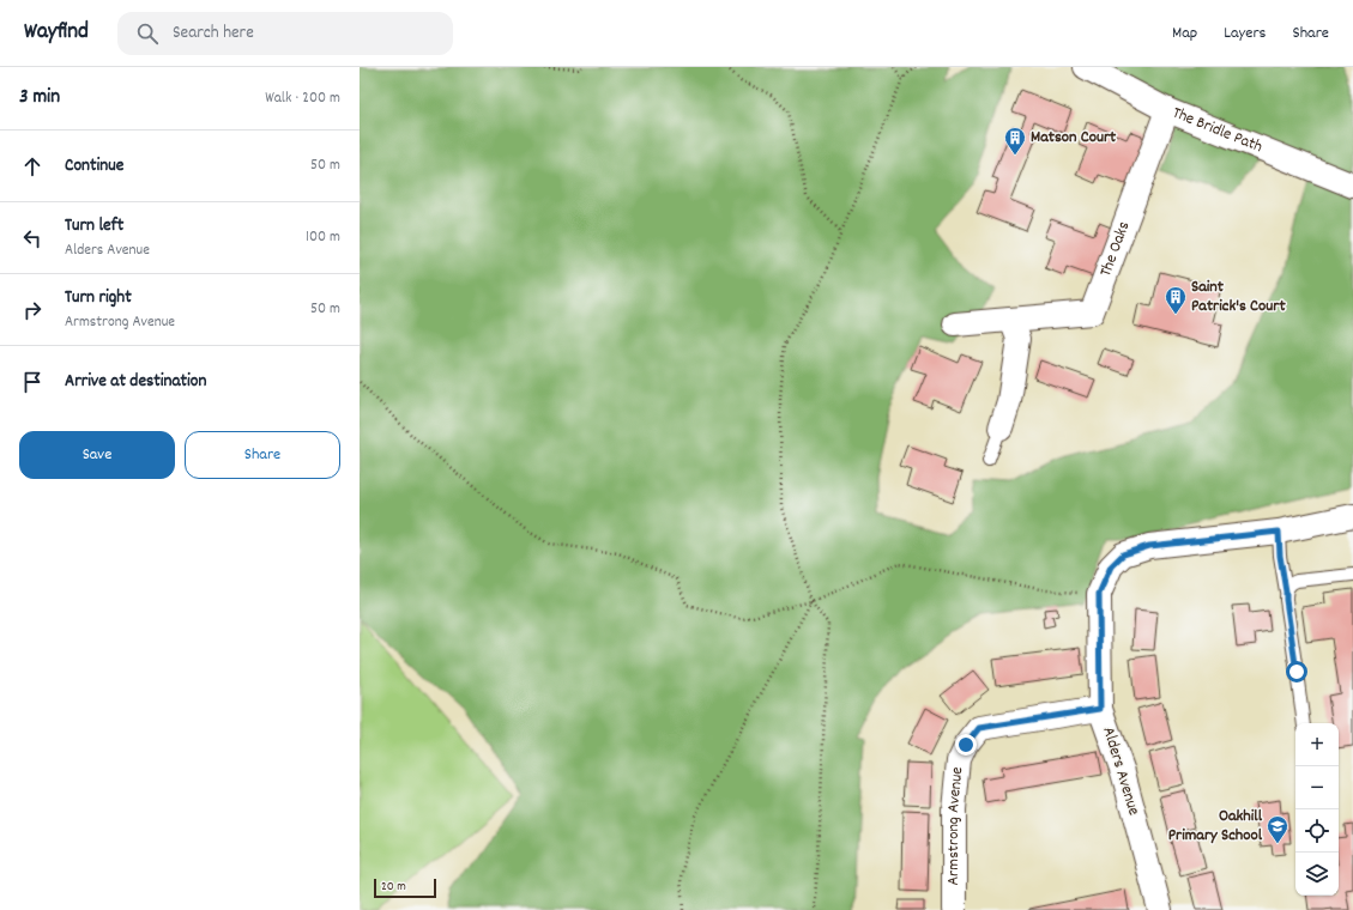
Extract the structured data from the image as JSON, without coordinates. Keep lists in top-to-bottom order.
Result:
{
  "streets": {
    "street": [
      "The Bridle Path",
      "The Oaks",
      "Alders Avenue",
      "Armstrong Avenue"
    ]
  },
  "crossings": [
    ["The Bridle Path", "The Oaks"],
    ["Alders Avenue", "Armstrong Avenue"]
  ],
  "places": {
    "building": ["Matson Court", "Saint Patrick's Court"],
    "school or university": ["Oakhill Primary School"]
  },
  "scale_bar": "20 m",
  "page": {
    "header": "Wayfind",
    "search": "Search here",
    "nav": ["Map", "Layers", "Share"],
    "heading": ["3 min", "Walk · 200 m"],
    "list": [
      ["Continue", "50 m"],
      ["Turn left", "Alders Avenue", "100 m"],
      ["Turn right", "Armstrong Avenue", "50 m"],
      "Arrive at destination"
    ],
    "buttons": ["Save", "Share"],
    "map_buttons": ["+", "−"],
    "scale": "20 m"
  }
}
